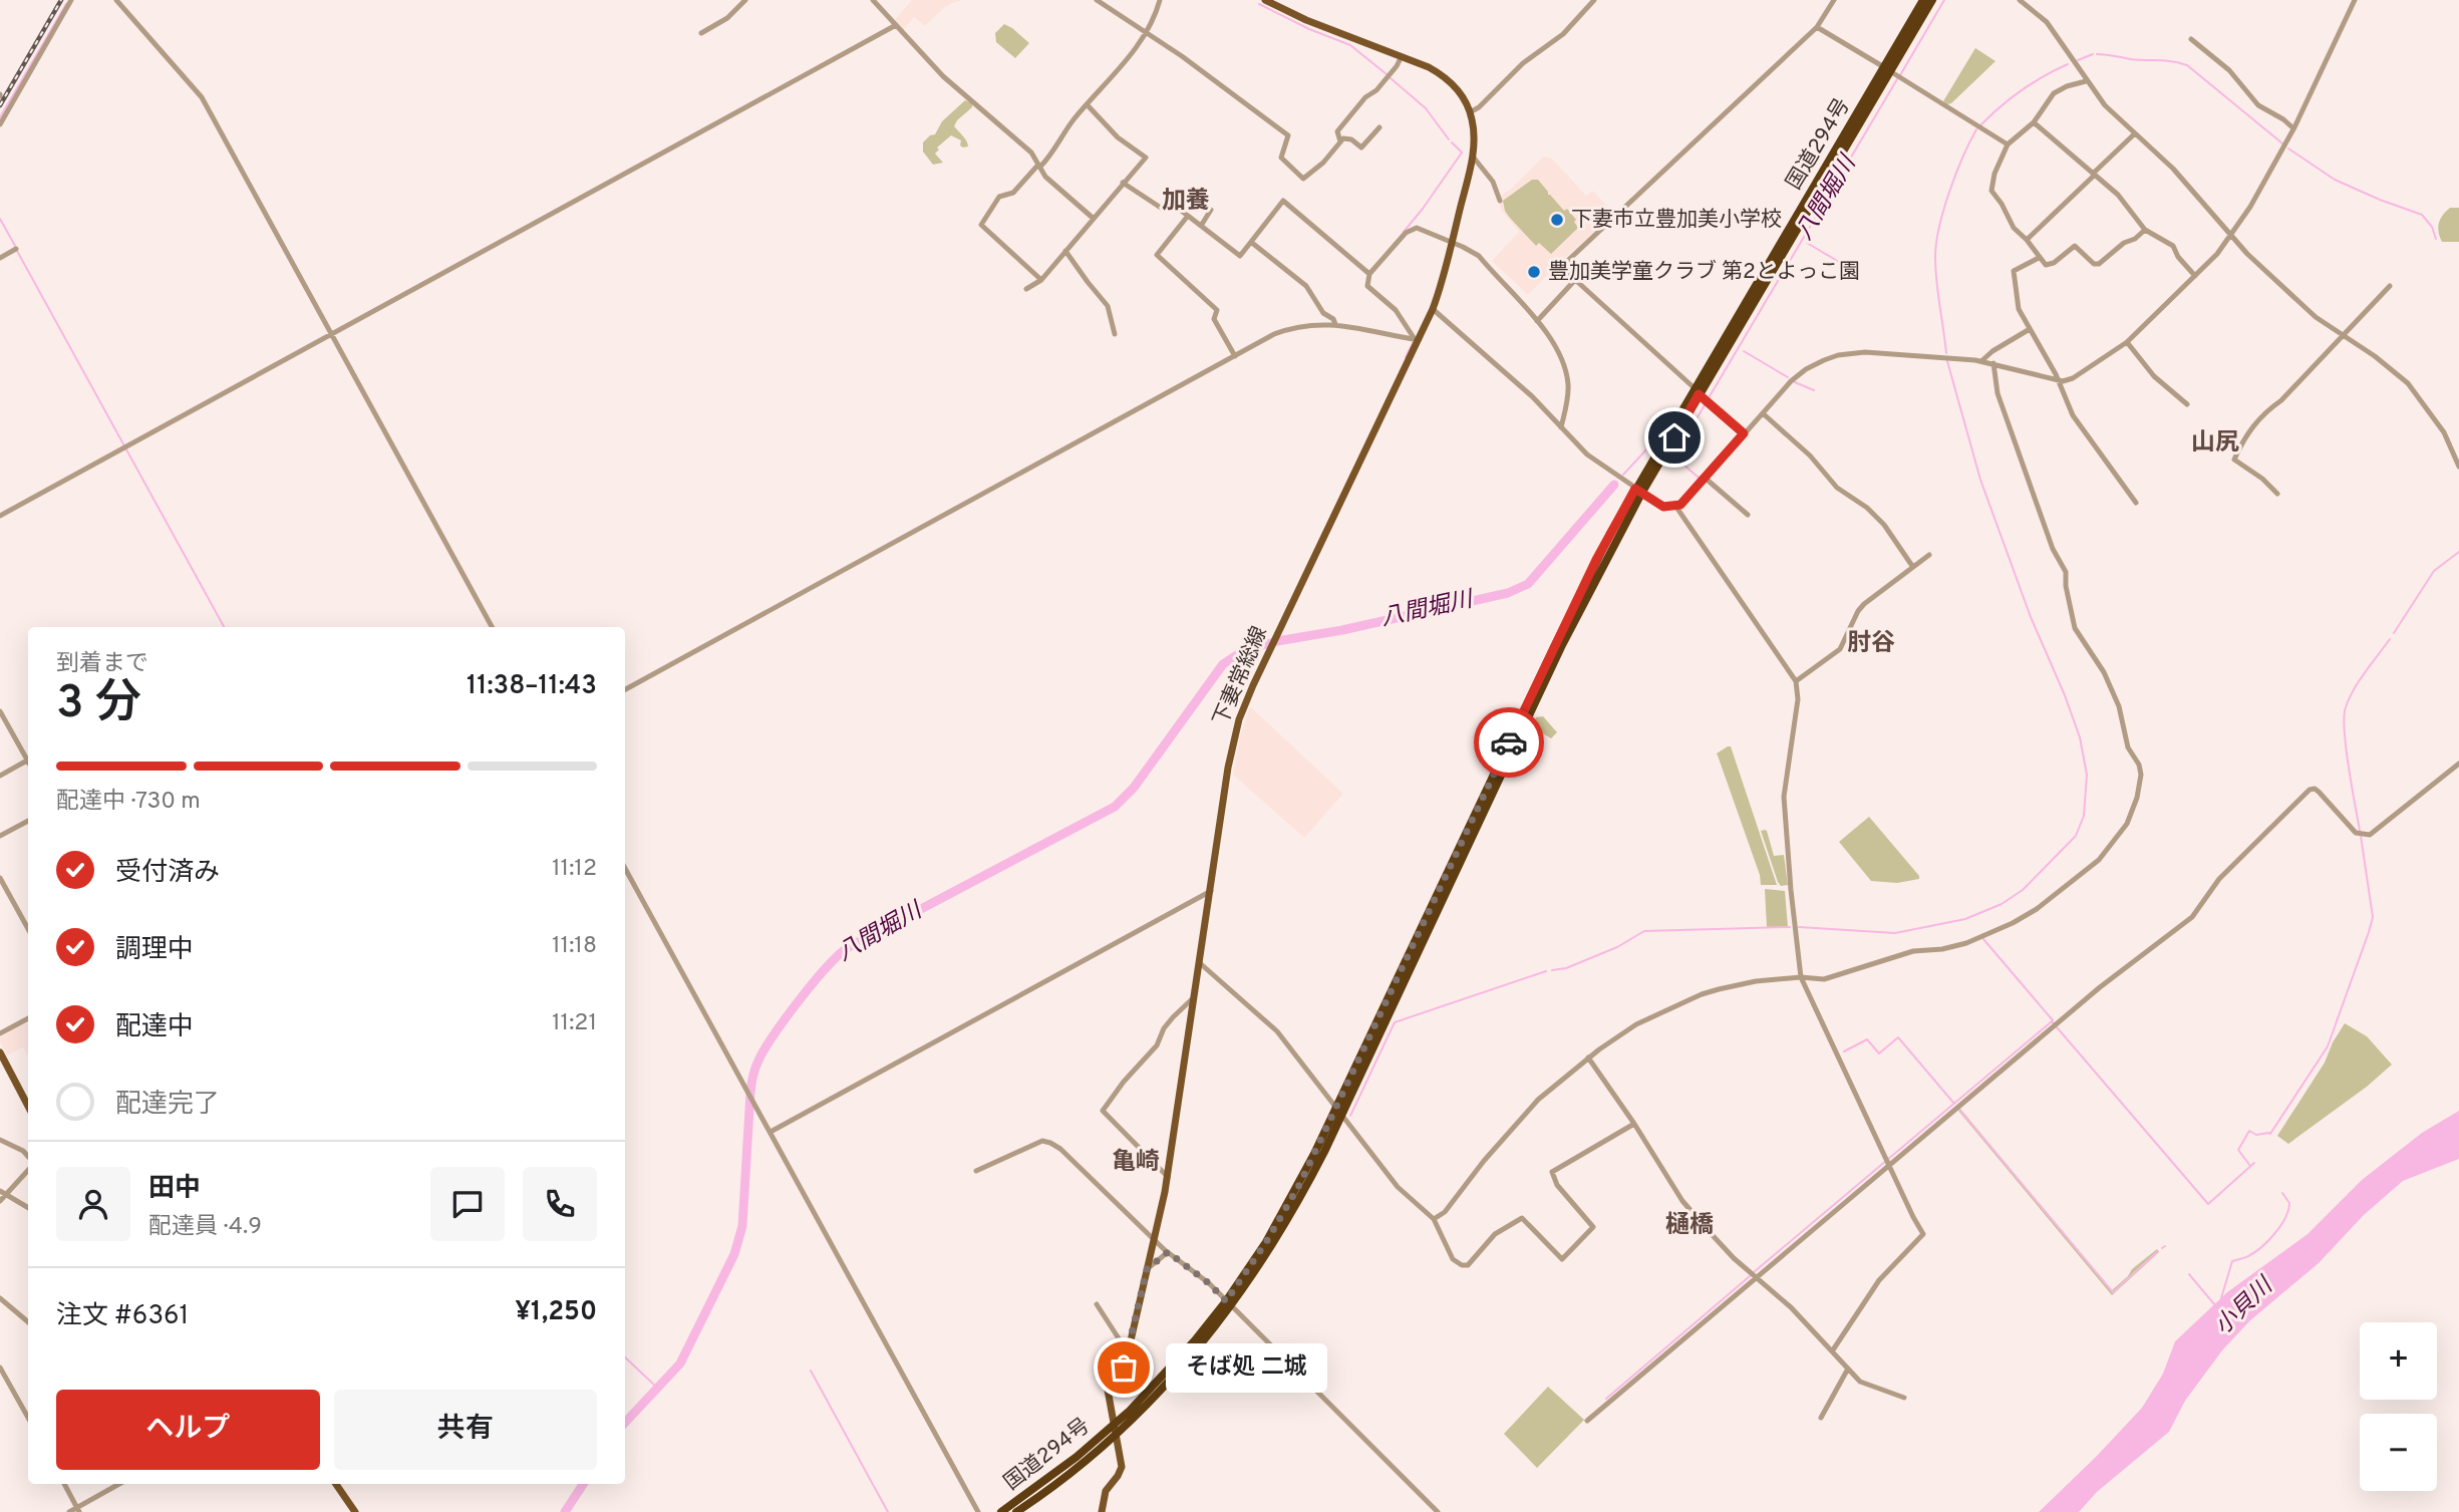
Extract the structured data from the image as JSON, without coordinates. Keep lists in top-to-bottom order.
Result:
{
  "streets": {
    "highway": ["国道294号"],
    "main road": ["下妻常総線"]
  },
  "crossings": [
    ["国道294号", "下妻常総線"]
  ],
  "districts": [
    "加養",
    "山尻",
    "肘谷",
    "亀崎",
    "樋橋"
  ],
  "water": ["八間堀川", "小貝川"],
  "places": ["下妻市立豊加美小学校", "豊加美学童クラブ 第2とよっこ園", "そば処 二城"],
  "page": {
    "heading": ["3 分", "到着まで", "11:38–11:43"],
    "panel": [
      "田中",
      "配達員 · 4.9",
      "注文 #6361",
      "¥1,250"
    ],
    "bar": "配達中 · 730 m",
    "list": [
      ["受付済み", "11:12"],
      ["調理中", "11:18"],
      ["配達中", "11:21"],
      "配達完了"
    ],
    "map_buttons": ["+", "−"],
    "bubble": "そば処 二城",
    "buttons": ["ヘルプ", "共有"]
  }
}
